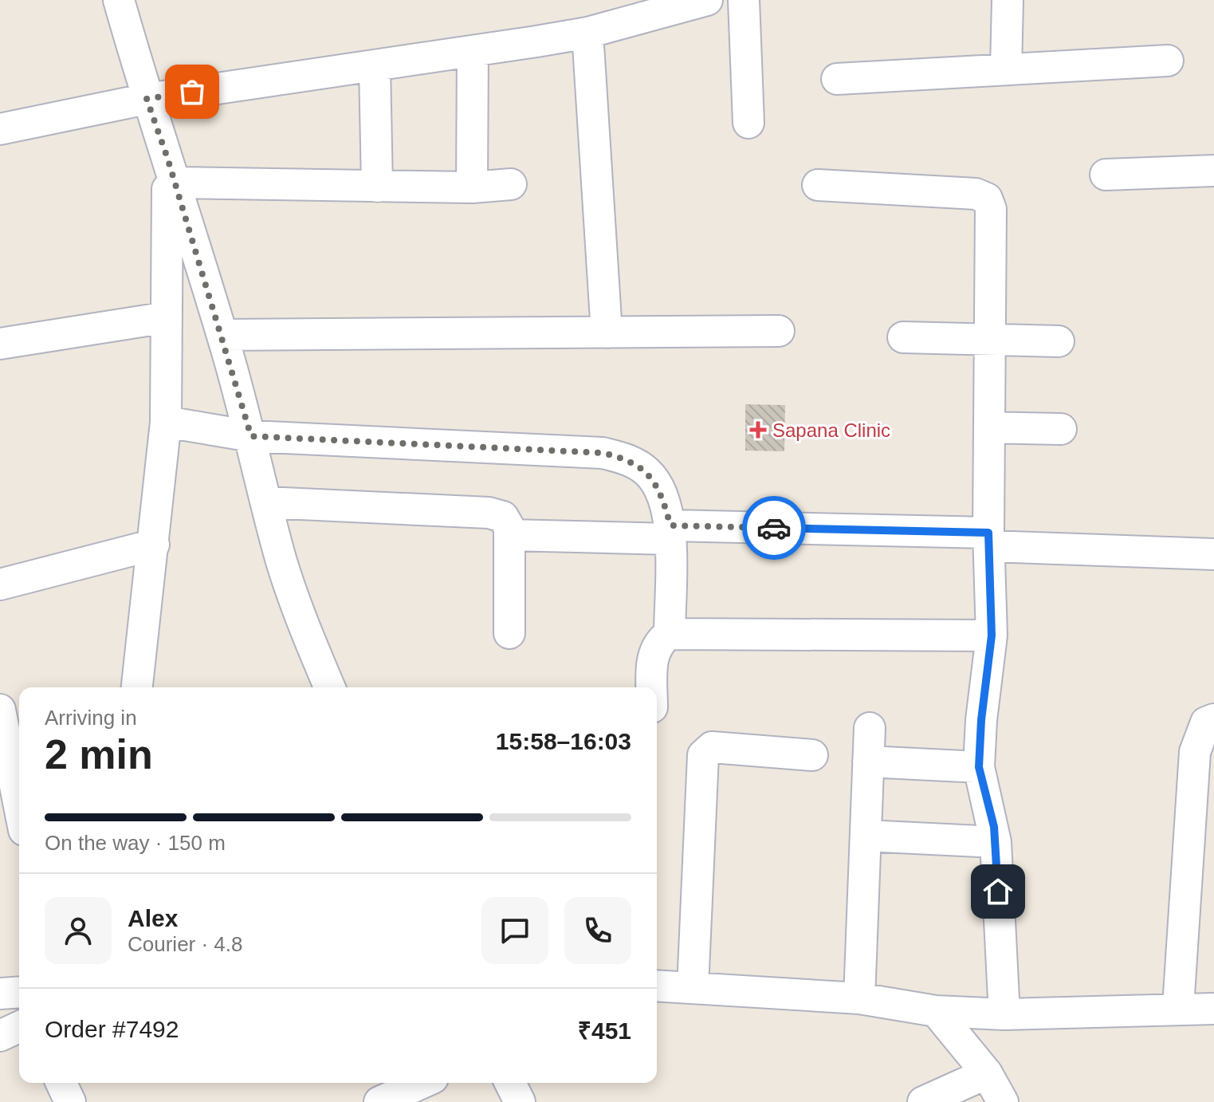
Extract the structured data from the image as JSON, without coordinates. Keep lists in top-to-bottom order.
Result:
{
  "places": {
    "health": ["Sapana Clinic"]
  },
  "page": {
    "heading": ["2 min", "Arriving in", "15:58–16:03"],
    "panel": [
      "Alex",
      "Courier · 4.8",
      "Order #7492",
      "₹451"
    ],
    "bar": "On the way · 150 m"
  }
}
